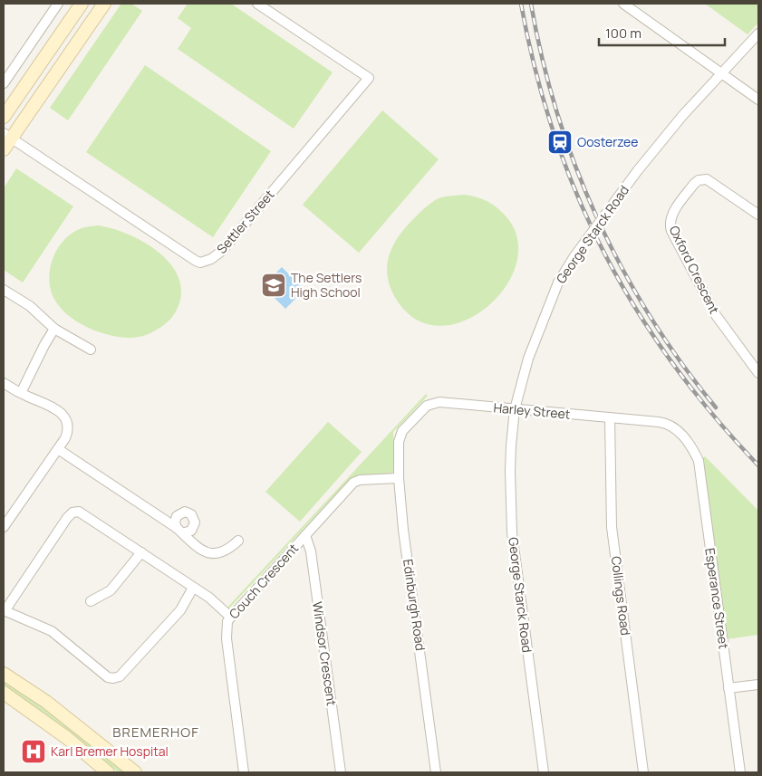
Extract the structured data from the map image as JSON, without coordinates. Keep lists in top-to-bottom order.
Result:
{
  "streets": {
    "street": [
      "Settler Street",
      "George Starck Road",
      "Oxford Crescent",
      "Harley Street",
      "Couch Crescent",
      "Collings Road",
      "Esperance Street",
      "Edinburgh Road",
      "Windsor Crescent"
    ]
  },
  "crossings": [
    ["George Starck Road", "Harley Street"],
    ["Harley Street", "Collings Road"],
    ["Harley Street", "Esperance Street"],
    ["Harley Street", "Edinburgh Road"],
    ["Couch Crescent", "Edinburgh Road"],
    ["Couch Crescent", "Windsor Crescent"]
  ],
  "districts": ["BREMERHOF"],
  "places": {
    "station": ["Oosterzee"],
    "school or university": ["The Settlers High School"],
    "hospital": ["Karl Bremer Hospital"]
  },
  "scale_bar": "100 m"
}
